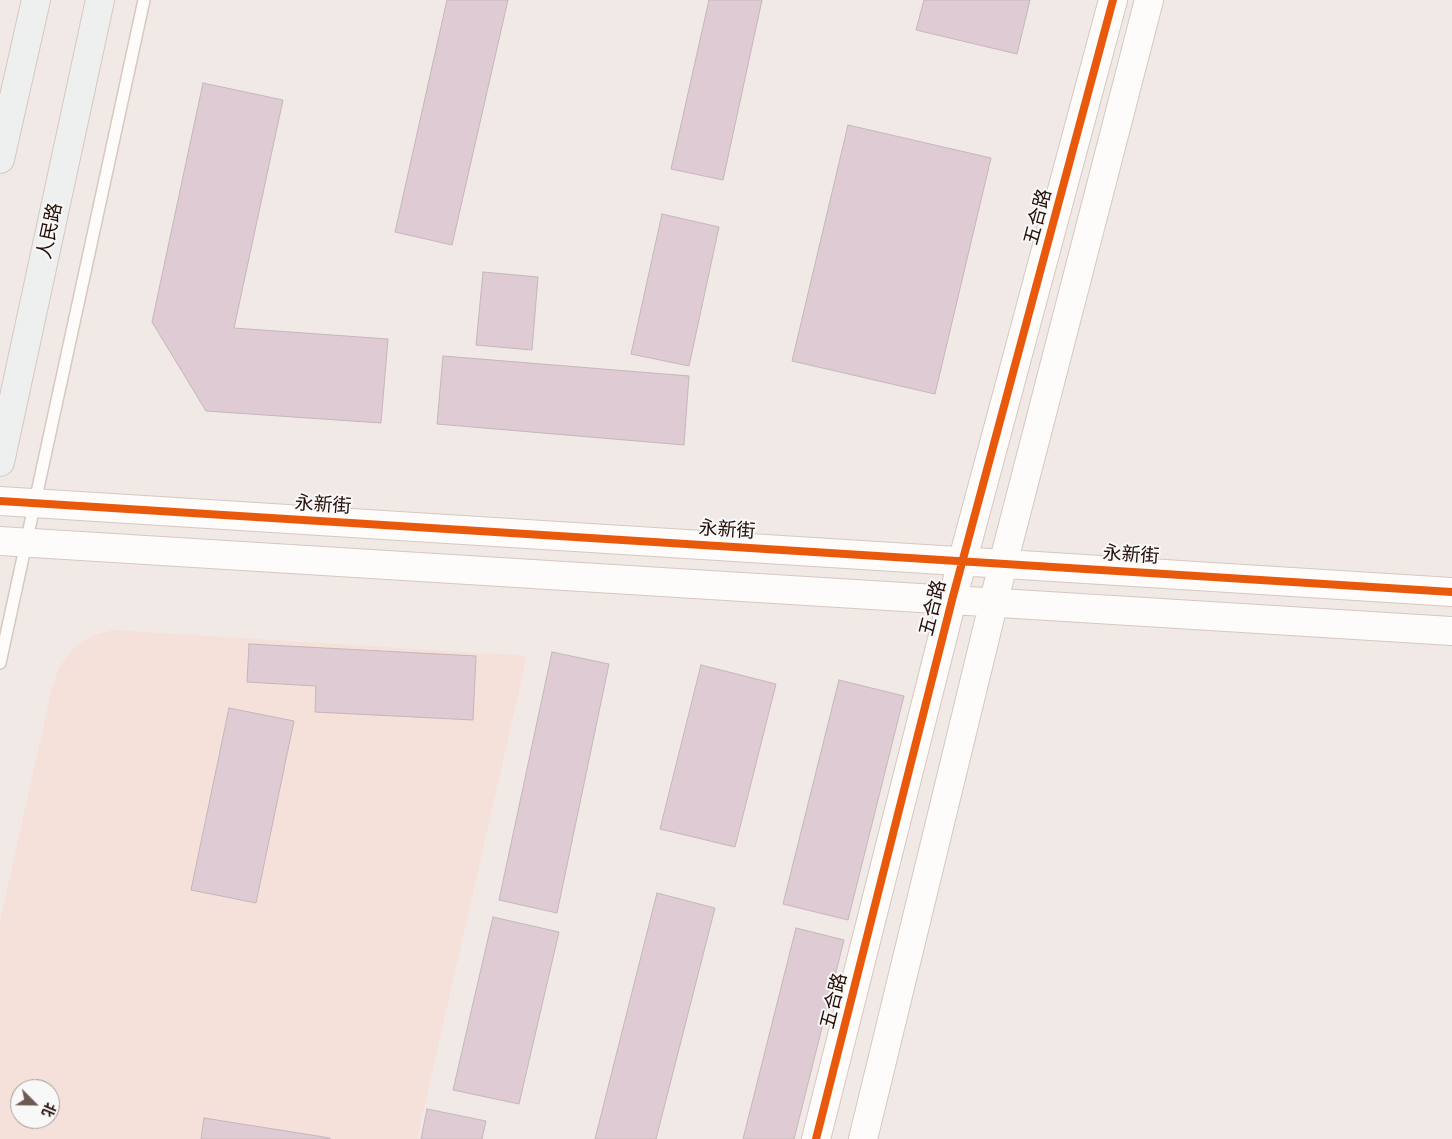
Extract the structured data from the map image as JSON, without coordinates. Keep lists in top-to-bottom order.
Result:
{
  "streets": {
    "main road": ["人民路"],
    "street": ["五合路", "永新街"]
  },
  "crossings": [
    ["五合路", "永新街"]
  ],
  "north": "bottom right"
}
